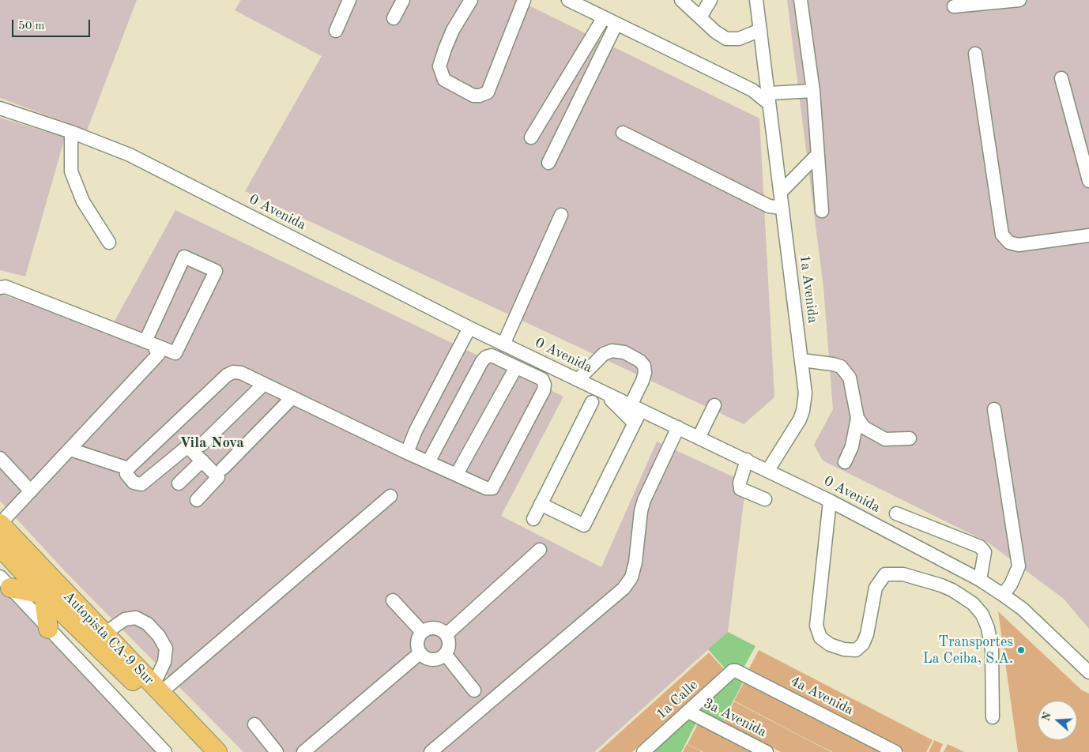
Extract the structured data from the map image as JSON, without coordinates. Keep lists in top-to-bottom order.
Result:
{
  "streets": {
    "highway": ["Autopista CA-9 Sur"],
    "street": [
      "0 Avenida",
      "1a Avenida",
      "4a Avenida",
      "1a Calle",
      "3a Avenida"
    ]
  },
  "crossings": [
    ["0 Avenida", "1a Avenida"],
    ["4a Avenida", "1a Calle"],
    ["1a Calle", "3a Avenida"]
  ],
  "districts": ["Vila Nova"],
  "places": ["Transportes La Ceiba, S.A."],
  "scale_bar": "50 m",
  "north": "left"
}
